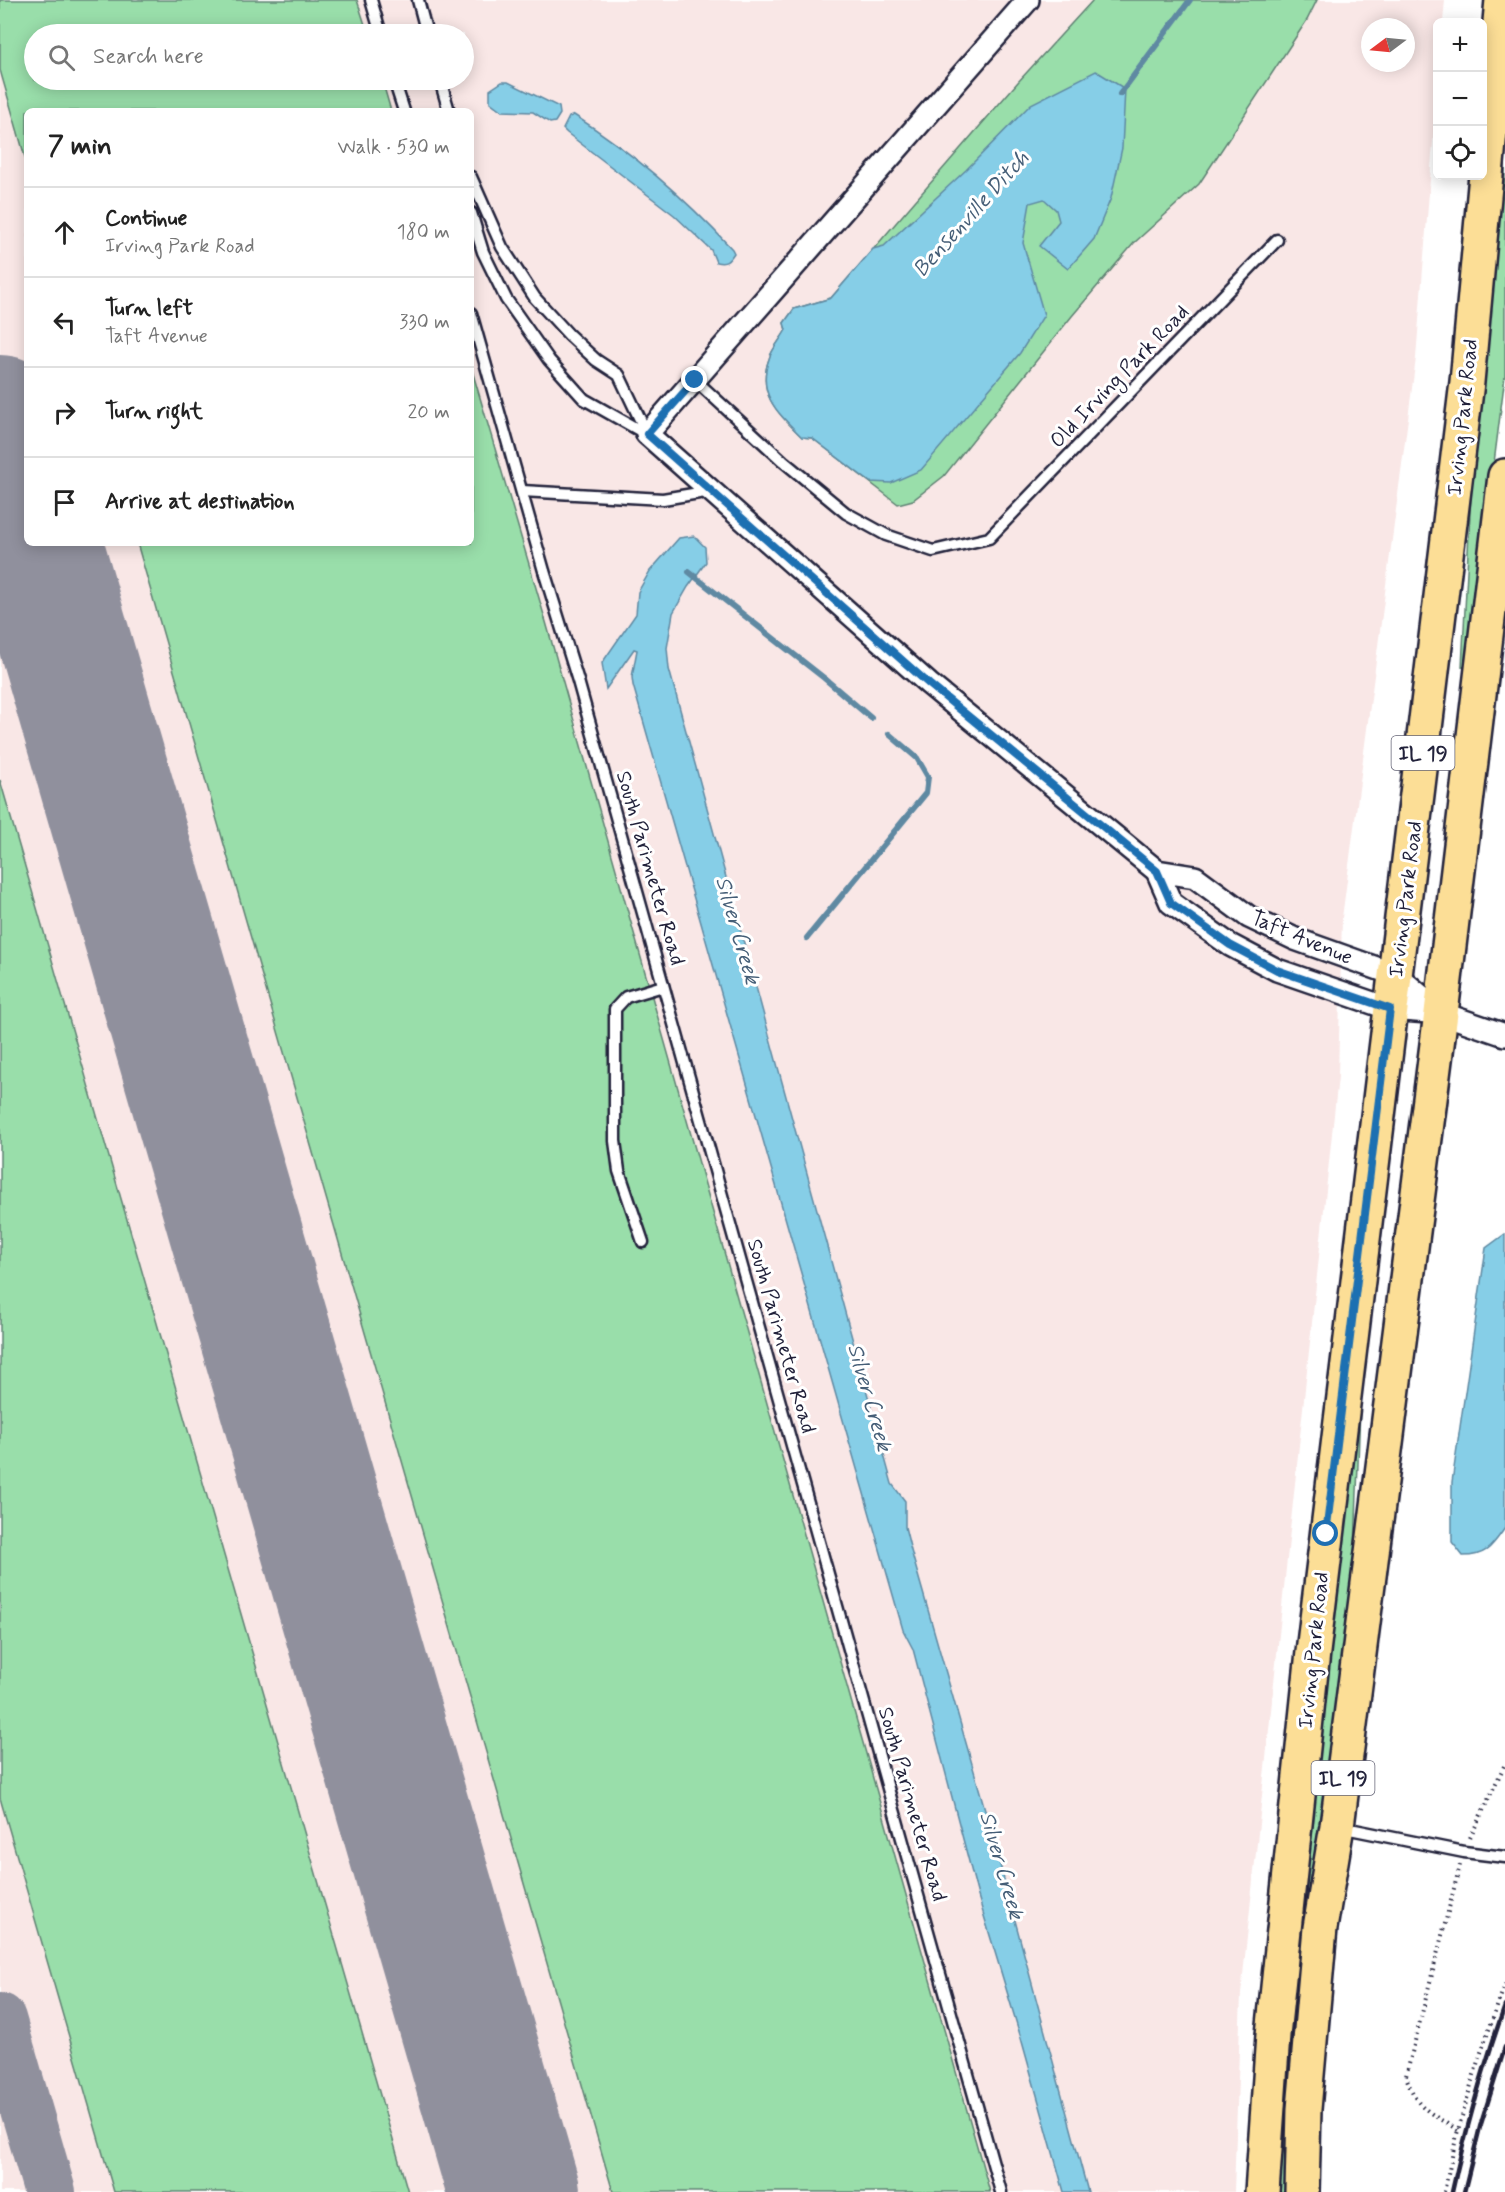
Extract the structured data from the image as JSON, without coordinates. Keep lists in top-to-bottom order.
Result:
{
  "streets": {
    "main road": ["Irving Park Road", "IL 19"],
    "street": ["Taft Avenue"],
    "lane": ["Old Irving Park Road", "South Parimeter Road"]
  },
  "crossings": [
    ["Irving Park Road", "Taft Avenue"]
  ],
  "water": ["Bensenville Ditch", "Silver Creek"],
  "north": "left",
  "page": {
    "map_buttons": ["+", "−"],
    "search": "Search here",
    "heading": ["7 min", "Walk · 530 m"],
    "list": [
      ["Continue", "Irving Park Road", "180 m"],
      ["Turn left", "Taft Avenue", "330 m"],
      ["Turn right", "20 m"],
      "Arrive at destination"
    ]
  }
}
